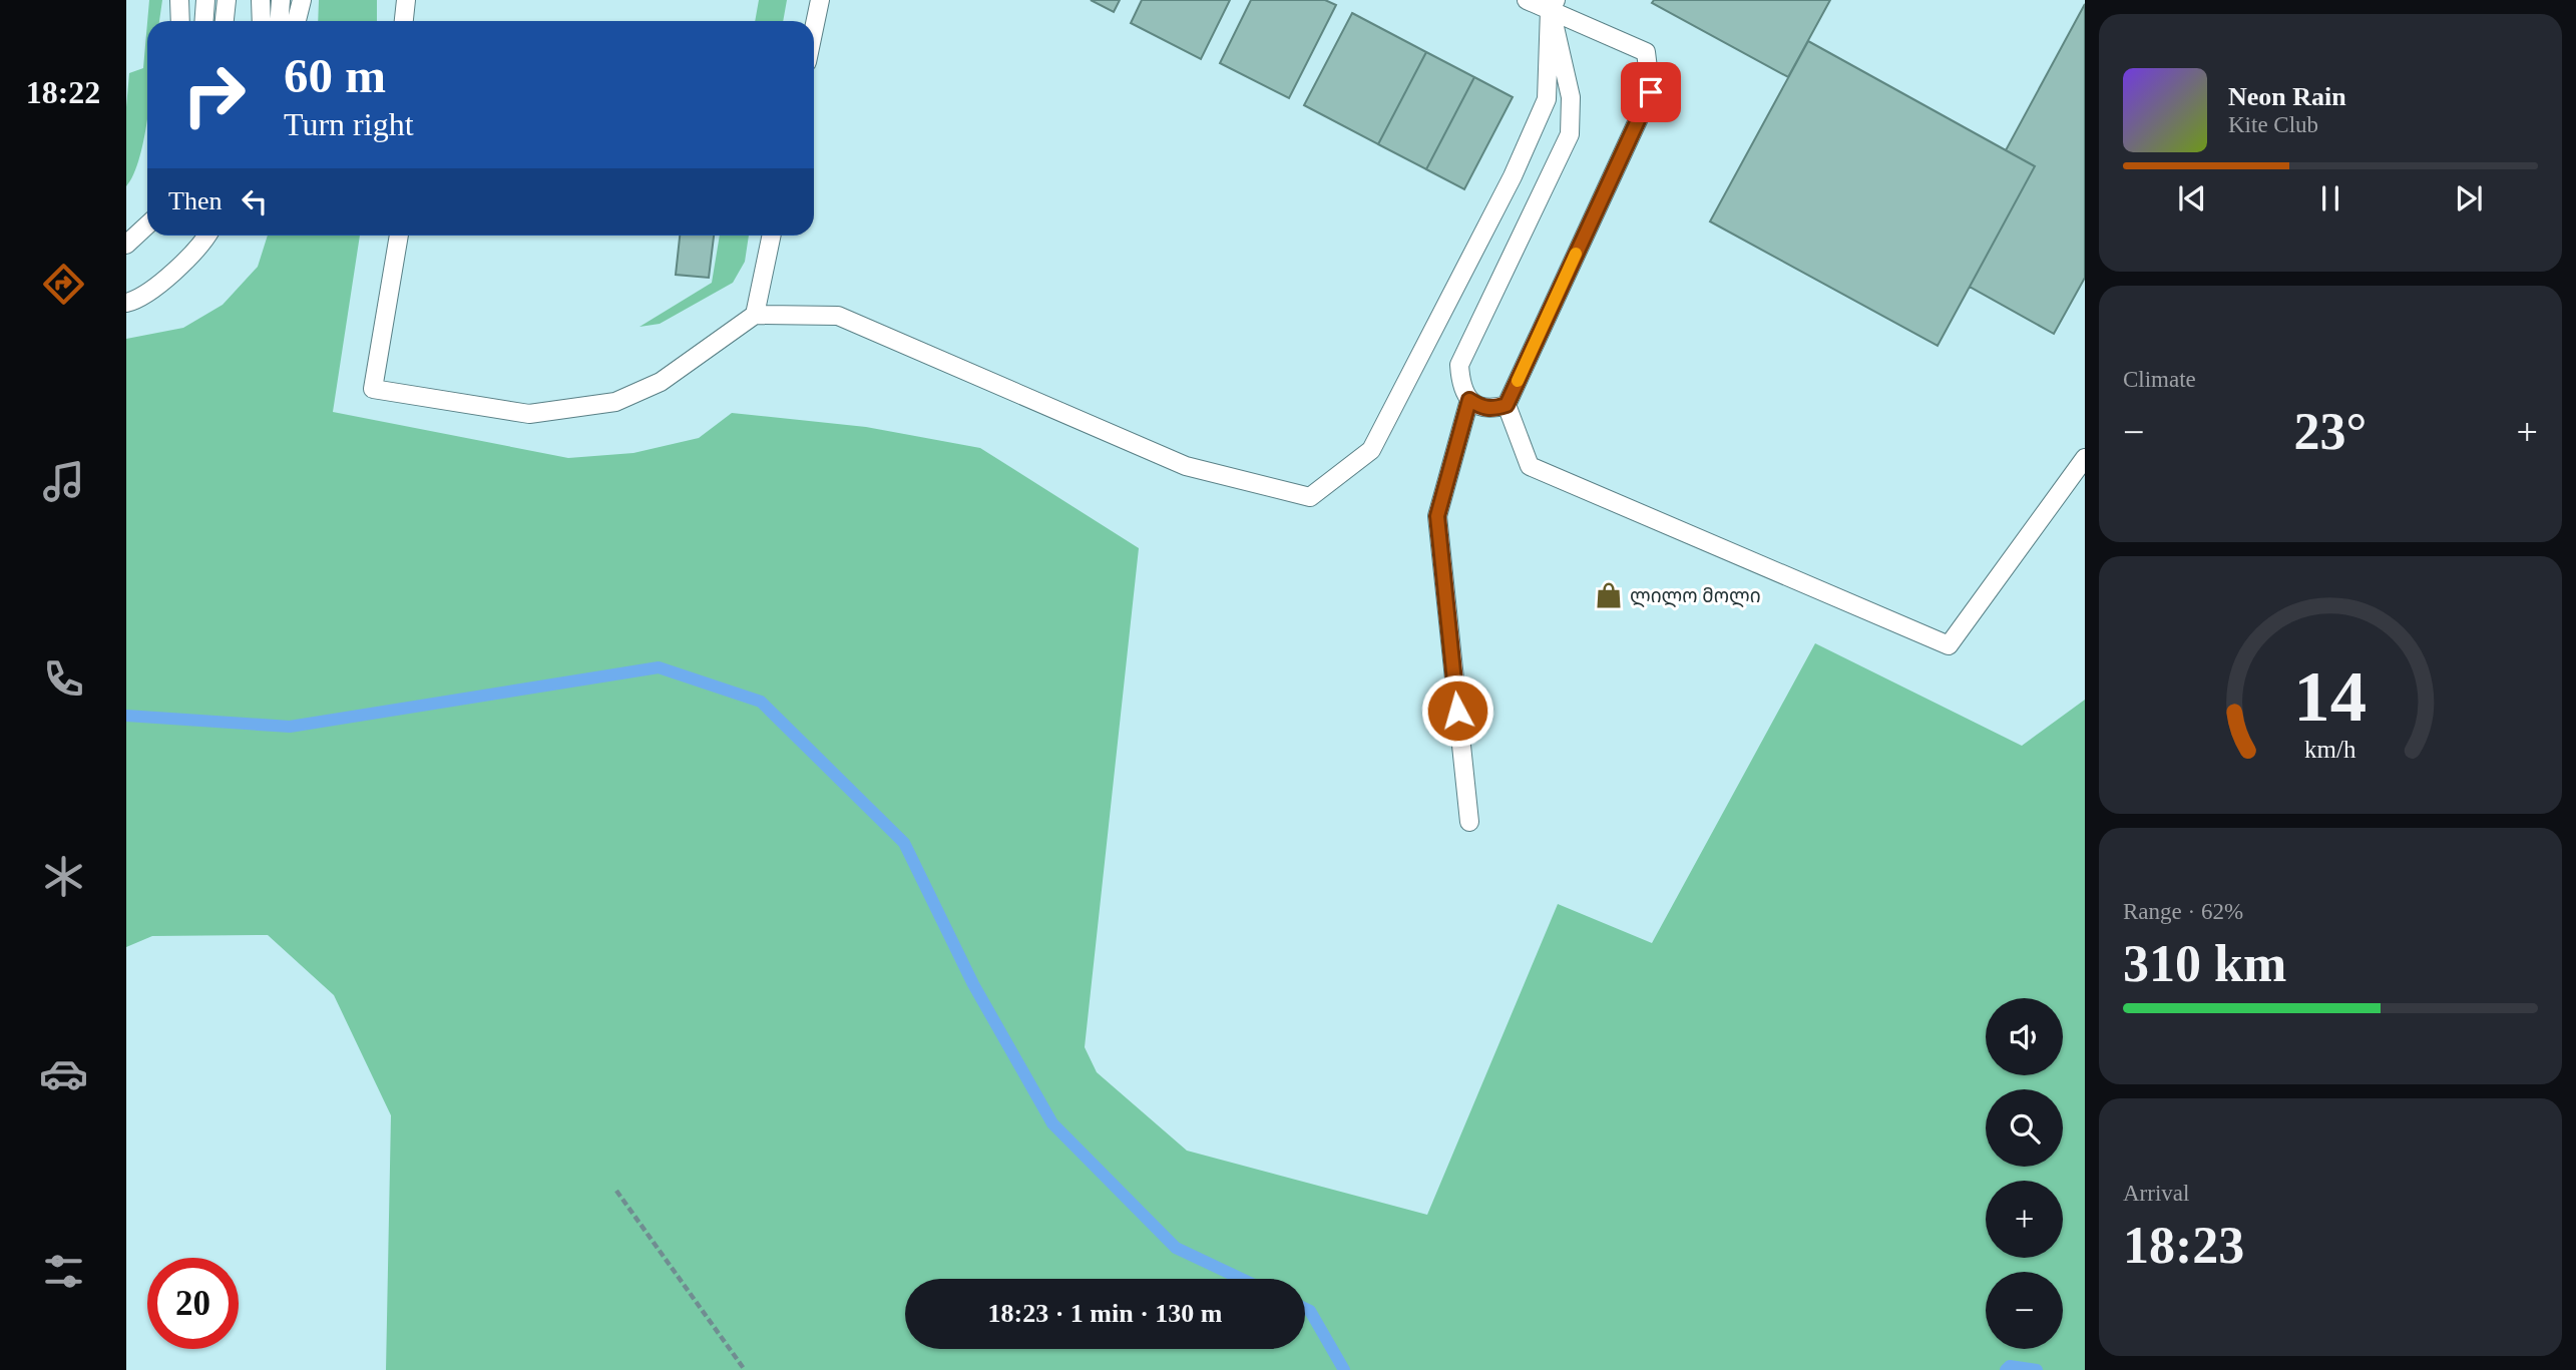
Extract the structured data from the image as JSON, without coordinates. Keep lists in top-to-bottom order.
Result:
{
  "places": {
    "shop": ["ლილო მოლი"]
  },
  "page": {
    "tabs": "18:22",
    "turn": ["60 m", "Turn right"],
    "song": ["Neon Rain", "Kite Club"],
    "then": "Then",
    "tile": [
      "Climate",
      ["Range · 62%", "310 km"],
      ["Arrival", "18:23"]
    ],
    "heat": ["−", "23°", "+"],
    "map_buttons": ["+", "−"],
    "limit": "20",
    "trip": "18:23 · 1 min · 130 m",
    "gauge": ["14", "km/h"]
  }
}
